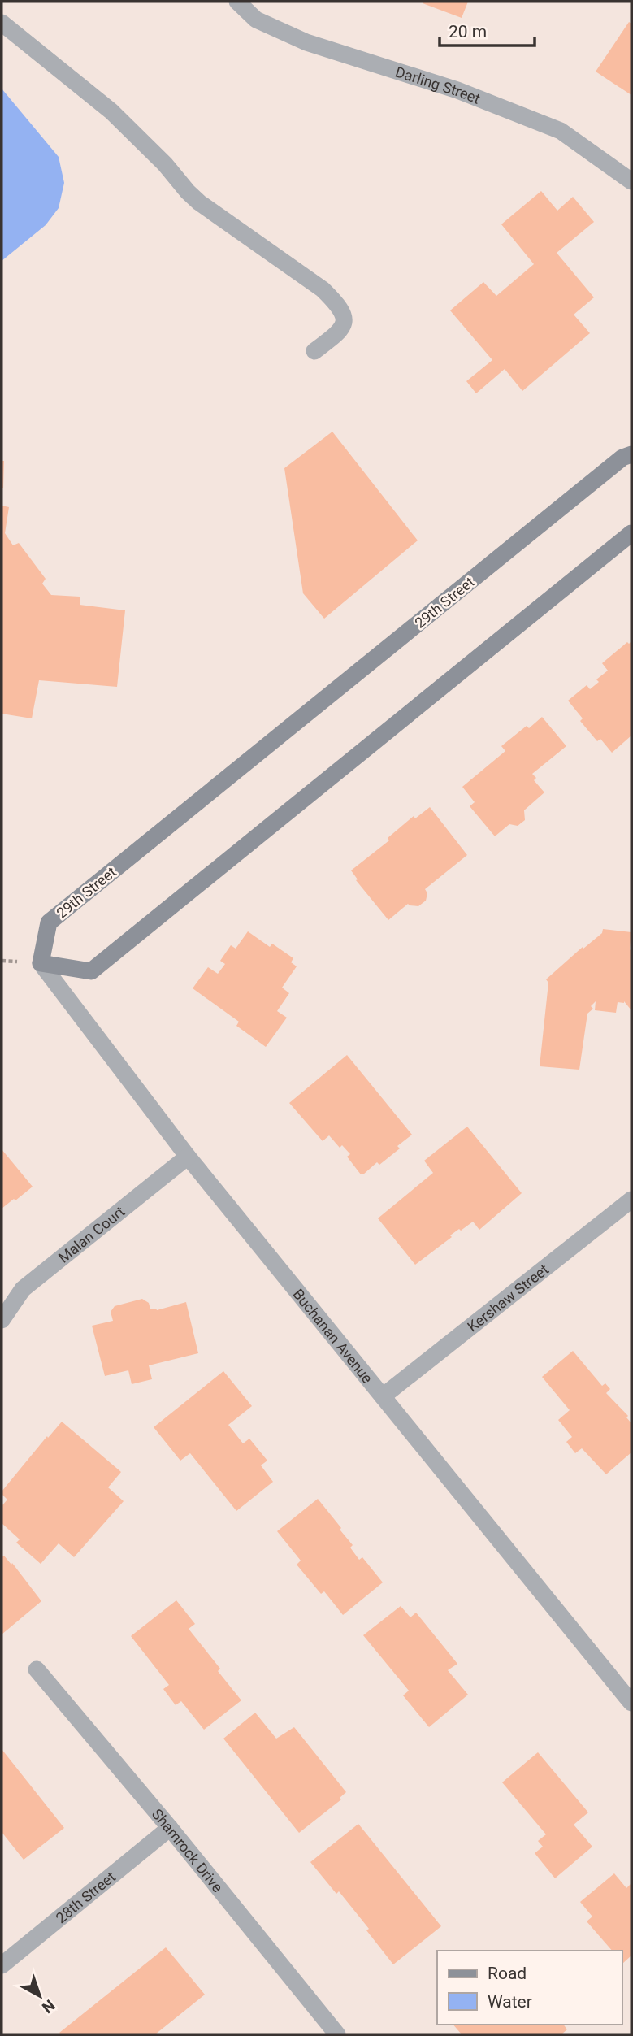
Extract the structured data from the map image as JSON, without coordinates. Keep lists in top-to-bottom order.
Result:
{
  "streets": {
    "street": [
      "Darling Street",
      "29th Street",
      "Malan Court",
      "Kershaw Street",
      "Buchanan Avenue",
      "Shamrock Drive",
      "28th Street"
    ]
  },
  "crossings": [
    ["29th Street", "Buchanan Avenue"],
    ["Malan Court", "Buchanan Avenue"],
    ["Kershaw Street", "Buchanan Avenue"],
    ["Shamrock Drive", "28th Street"]
  ],
  "legend": ["Road", "Water"],
  "scale_bar": "20 m",
  "north": "bottom right"
}
